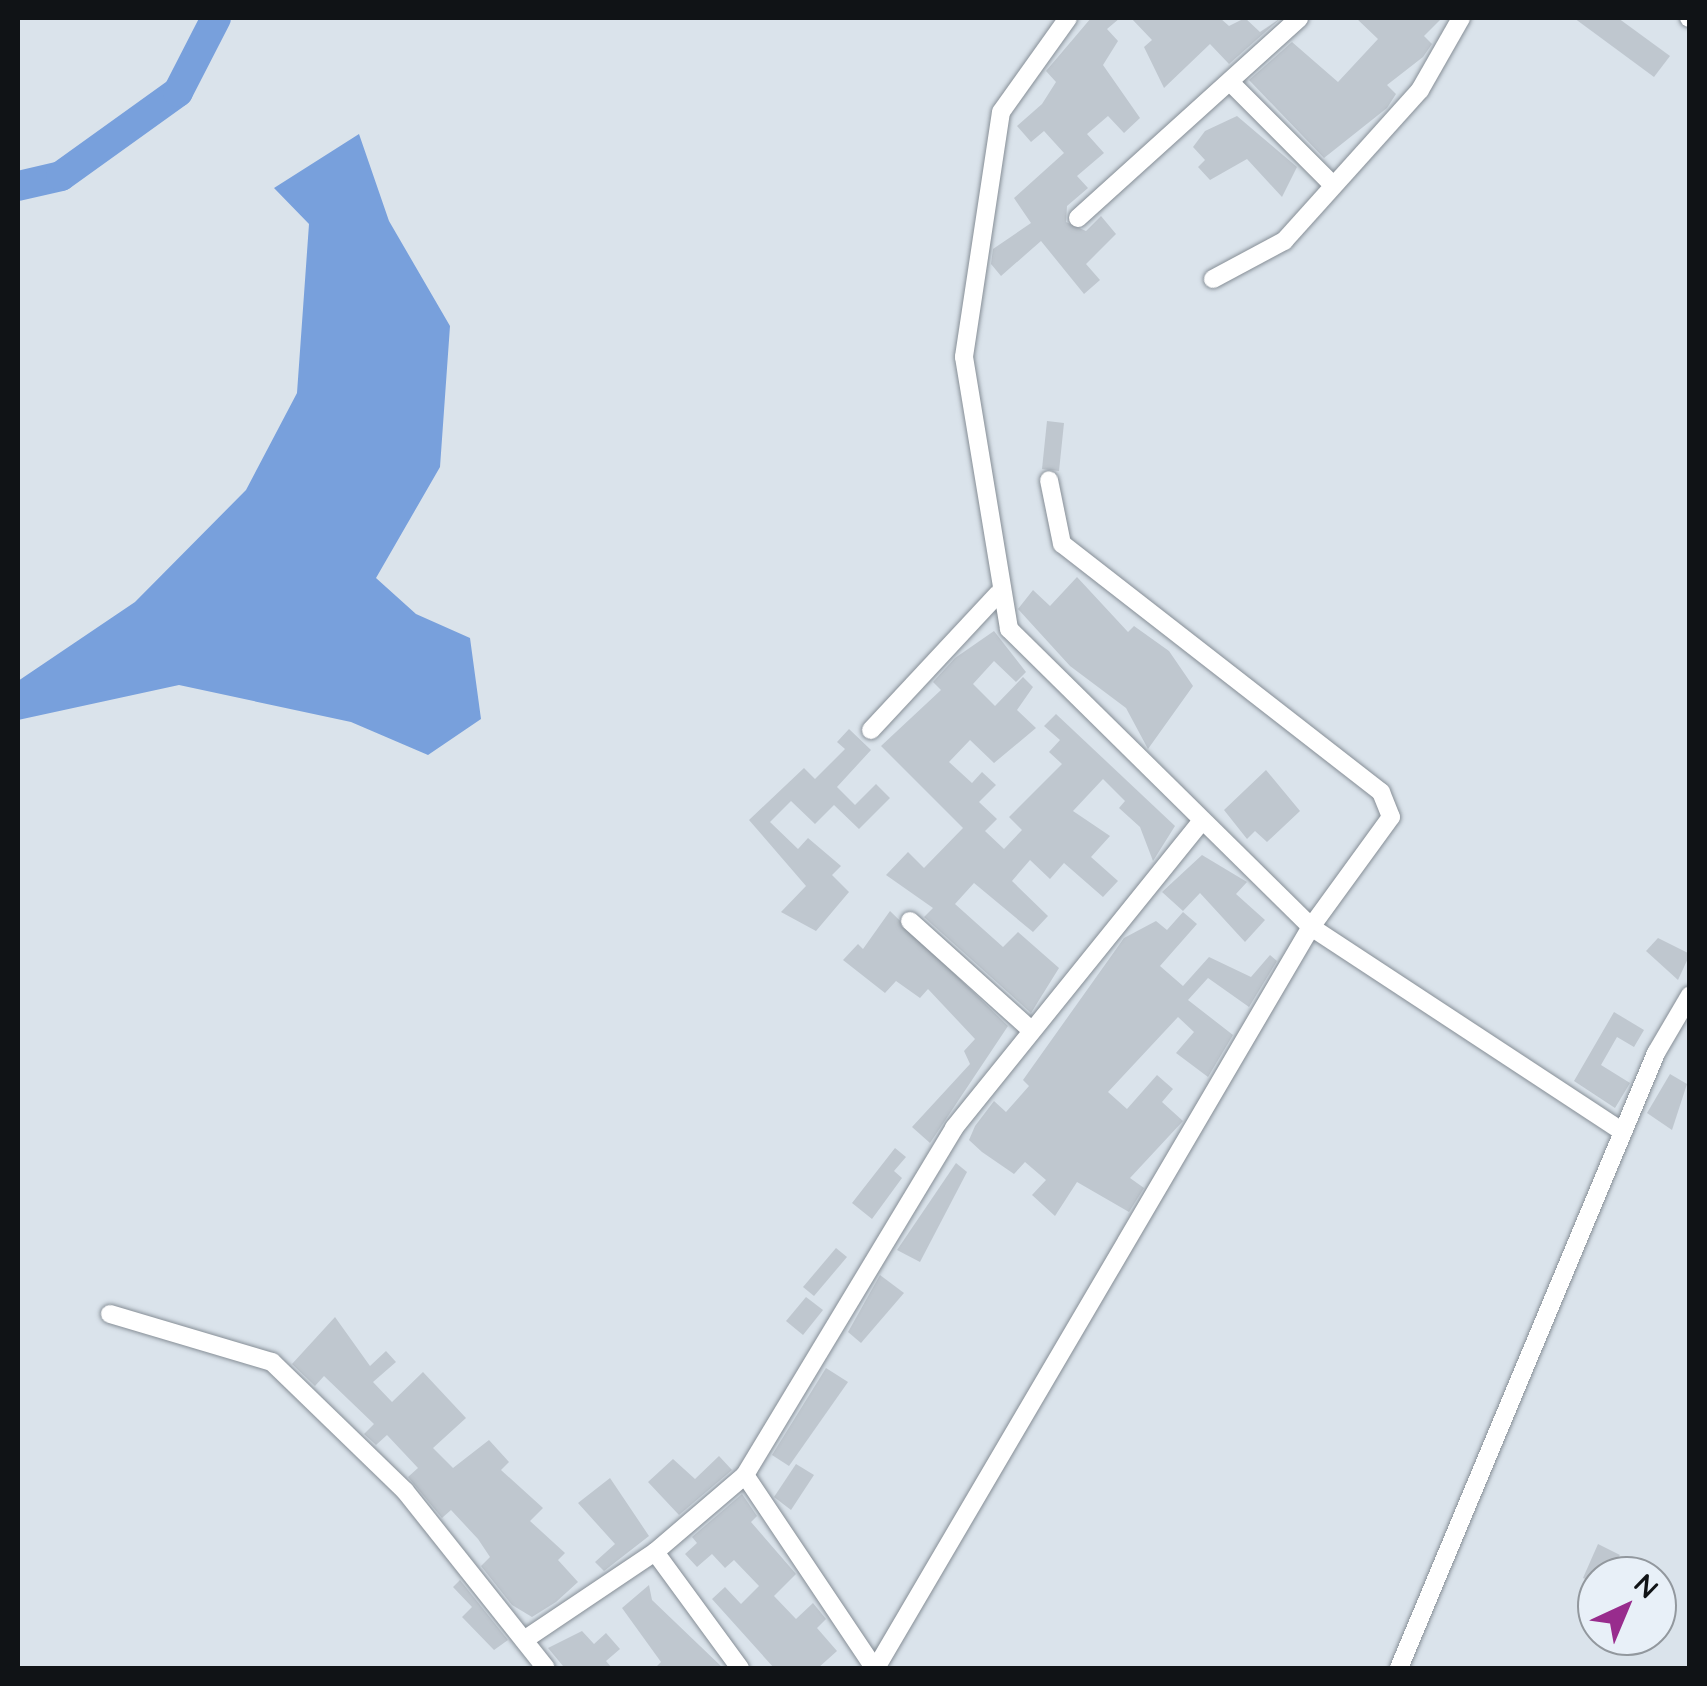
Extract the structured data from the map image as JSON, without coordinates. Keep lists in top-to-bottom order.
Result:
{
  "north": "top right"
}
